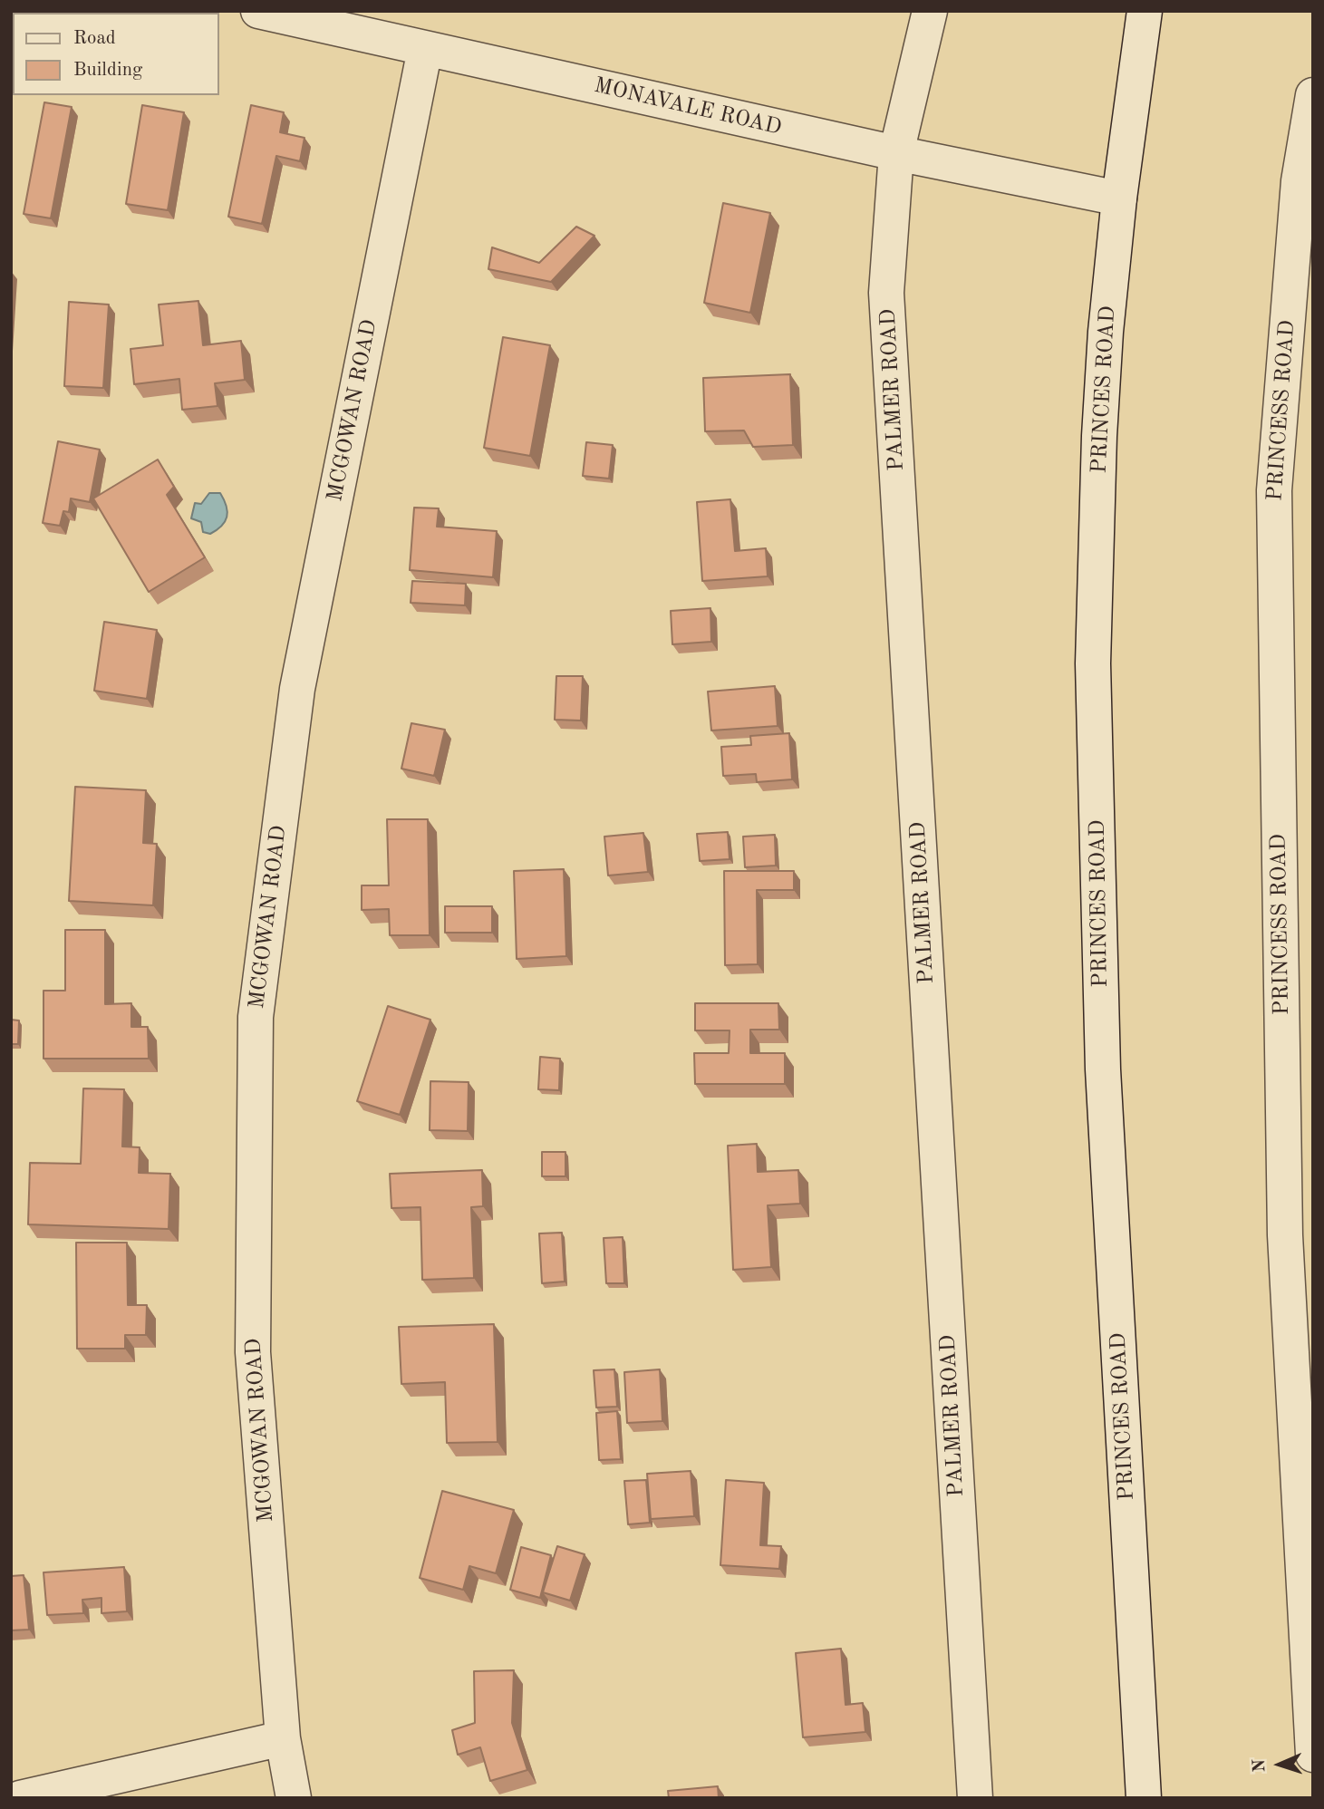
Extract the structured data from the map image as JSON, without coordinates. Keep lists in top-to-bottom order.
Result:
{
  "streets": {
    "street": [
      "MONAVALE ROAD",
      "PALMER ROAD",
      "PRINCES ROAD",
      "MCGOWAN ROAD",
      "PRINCESS ROAD"
    ]
  },
  "crossings": [
    ["MONAVALE ROAD", "PALMER ROAD"],
    ["MONAVALE ROAD", "PRINCES ROAD"],
    ["MONAVALE ROAD", "MCGOWAN ROAD"]
  ],
  "legend": ["Road", "Building"],
  "north": "left"
}
